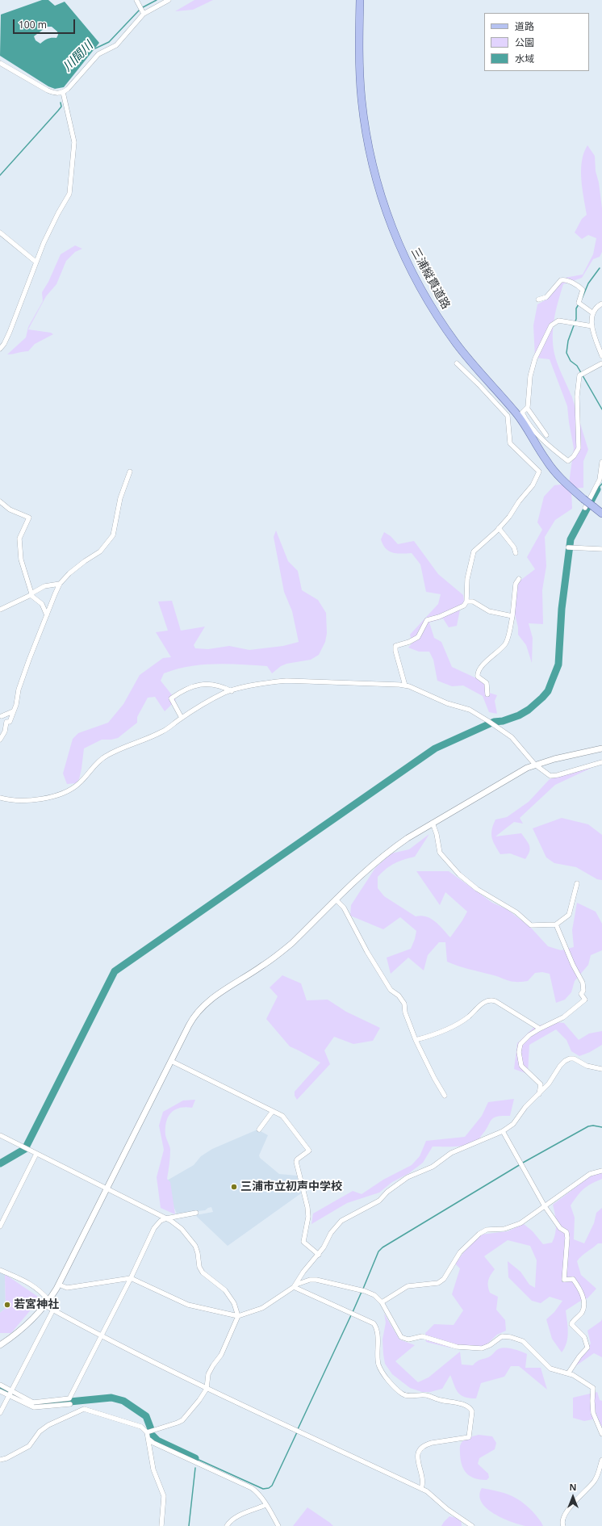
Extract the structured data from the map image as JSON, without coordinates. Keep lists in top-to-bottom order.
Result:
{
  "streets": {
    "main road": ["三浦縦貫道路"]
  },
  "water": ["川間川"],
  "places": ["三浦市立初声中学校", "若宮神社"],
  "legend": ["道路", "公園", "水域"],
  "scale_bar": "100 m",
  "north": "top"
}
